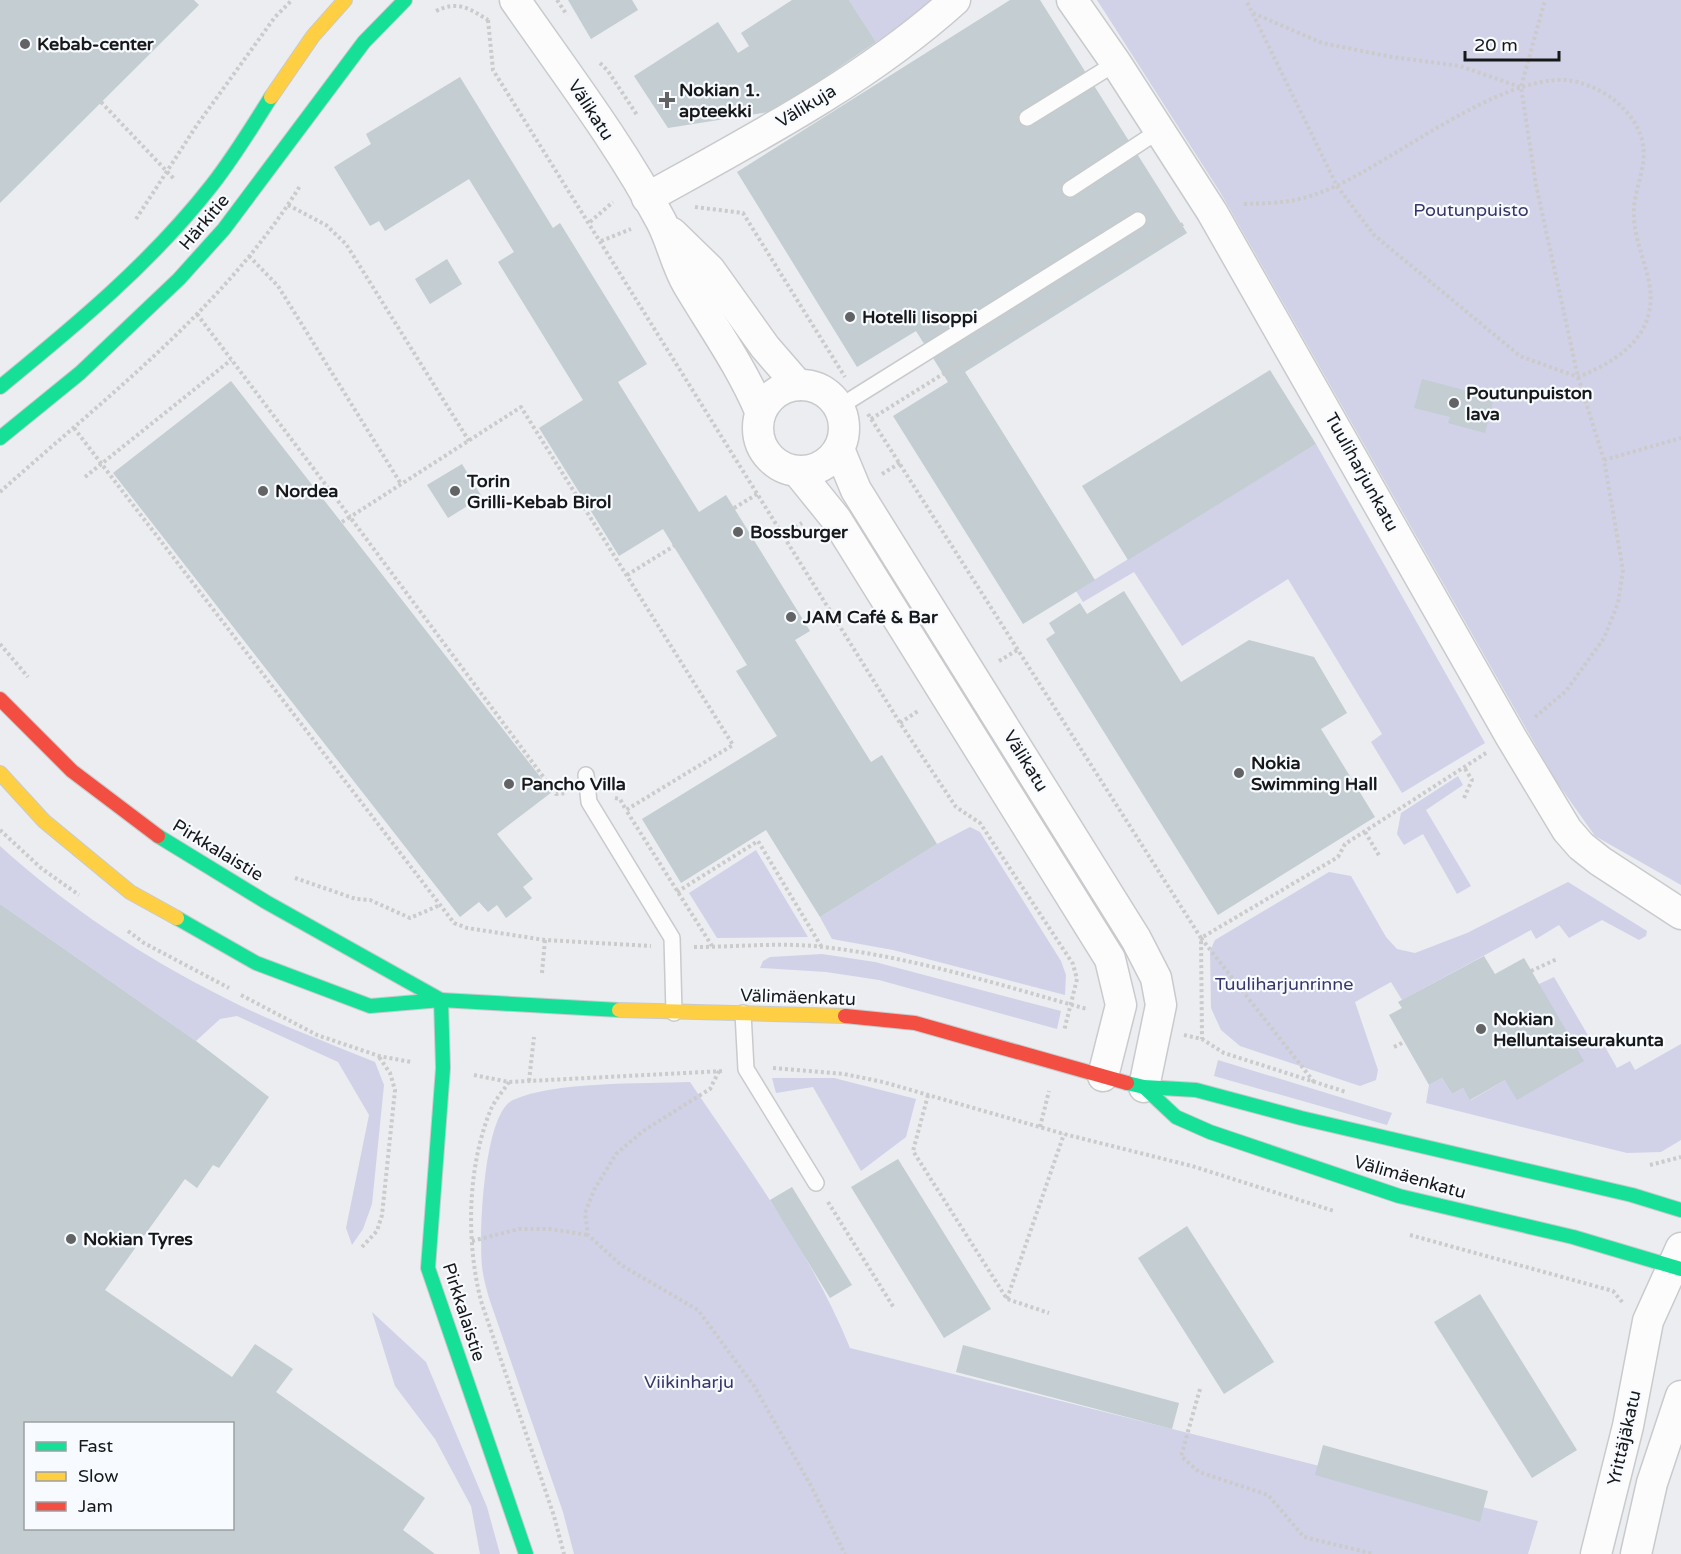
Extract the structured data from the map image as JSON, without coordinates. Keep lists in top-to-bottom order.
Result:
{
  "streets": {
    "main road": ["Härkitie", "Pirkkalaistie", "Välimäenkatu"],
    "street": [
      "Välikuja",
      "Välikatu",
      "Tuuliharjunkatu",
      "Yrittäjäkatu"
    ]
  },
  "crossings": [
    ["Välikuja", "Välikatu"],
    ["Välikatu", "Välimäenkatu"],
    ["Pirkkalaistie", "Välimäenkatu"],
    ["Välimäenkatu", "Yrittäjäkatu"]
  ],
  "parks": ["Poutunpuisto", "Tuuliharjunrinne", "Viikinharju"],
  "places": {
    "other": [
      "Kebab-center",
      "Hotelli Iisoppi",
      "Poutunpuiston lava",
      "Nordea",
      "Torin Grilli-Kebab Birol",
      "Bossburger",
      "JAM Café & Bar",
      "Nokia Swimming Hall",
      "Pancho Villa",
      "Nokian Helluntaiseurakunta",
      "Nokian Tyres"
    ],
    "health": ["Nokian 1. apteekki"]
  },
  "legend": ["Fast", "Slow", "Jam"],
  "scale_bar": "20 m"
}
